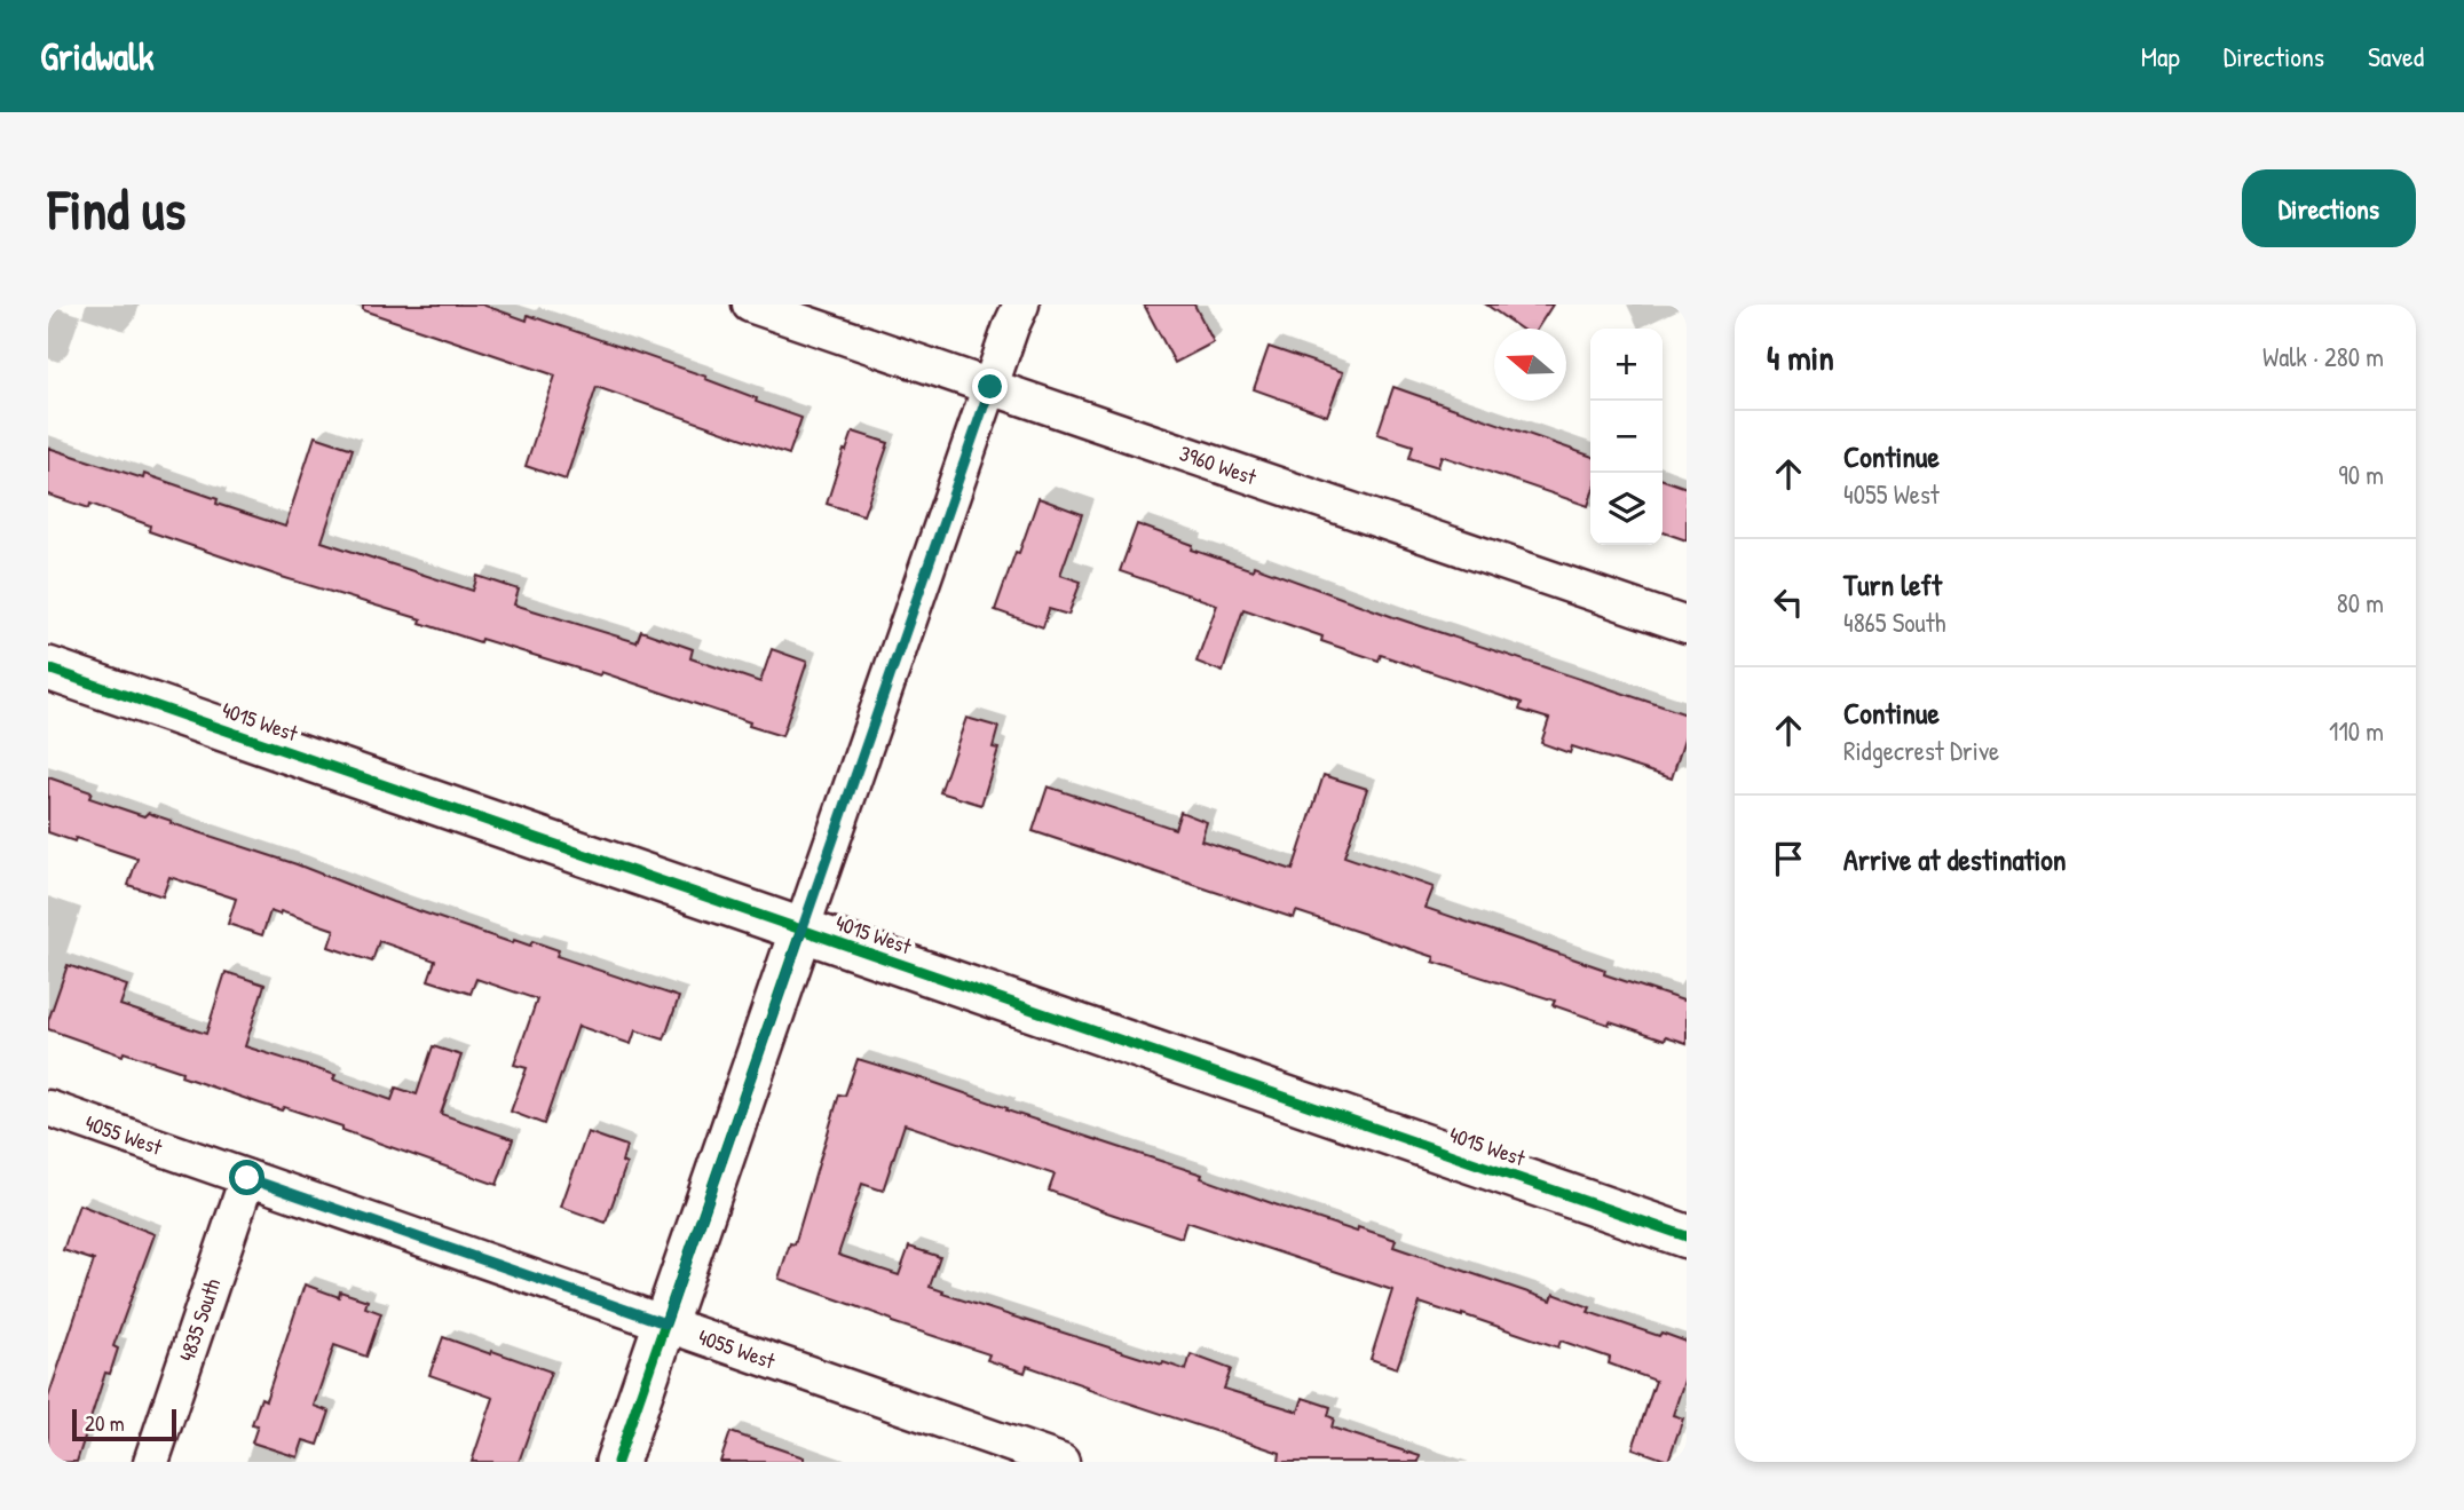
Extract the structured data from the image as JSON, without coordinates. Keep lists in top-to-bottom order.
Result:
{
  "streets": {
    "street": [
      "3960 West",
      "4015 West",
      "4055 West",
      "4835 South"
    ]
  },
  "crossings": [
    ["4055 West", "4835 South"]
  ],
  "scale_bar": "20 m",
  "north": "left",
  "page": {
    "header": "Gridwalk",
    "nav": ["Map", "Directions", "Saved"],
    "buttons": "Directions",
    "title": "Find us",
    "heading": ["4 min", "Walk · 280 m"],
    "map_buttons": ["+", "−"],
    "list": [
      ["Continue", "4055 West", "90 m"],
      ["Turn left", "4865 South", "80 m"],
      ["Continue", "Ridgecrest Drive", "110 m"],
      "Arrive at destination"
    ],
    "scale": "20 m"
  }
}
